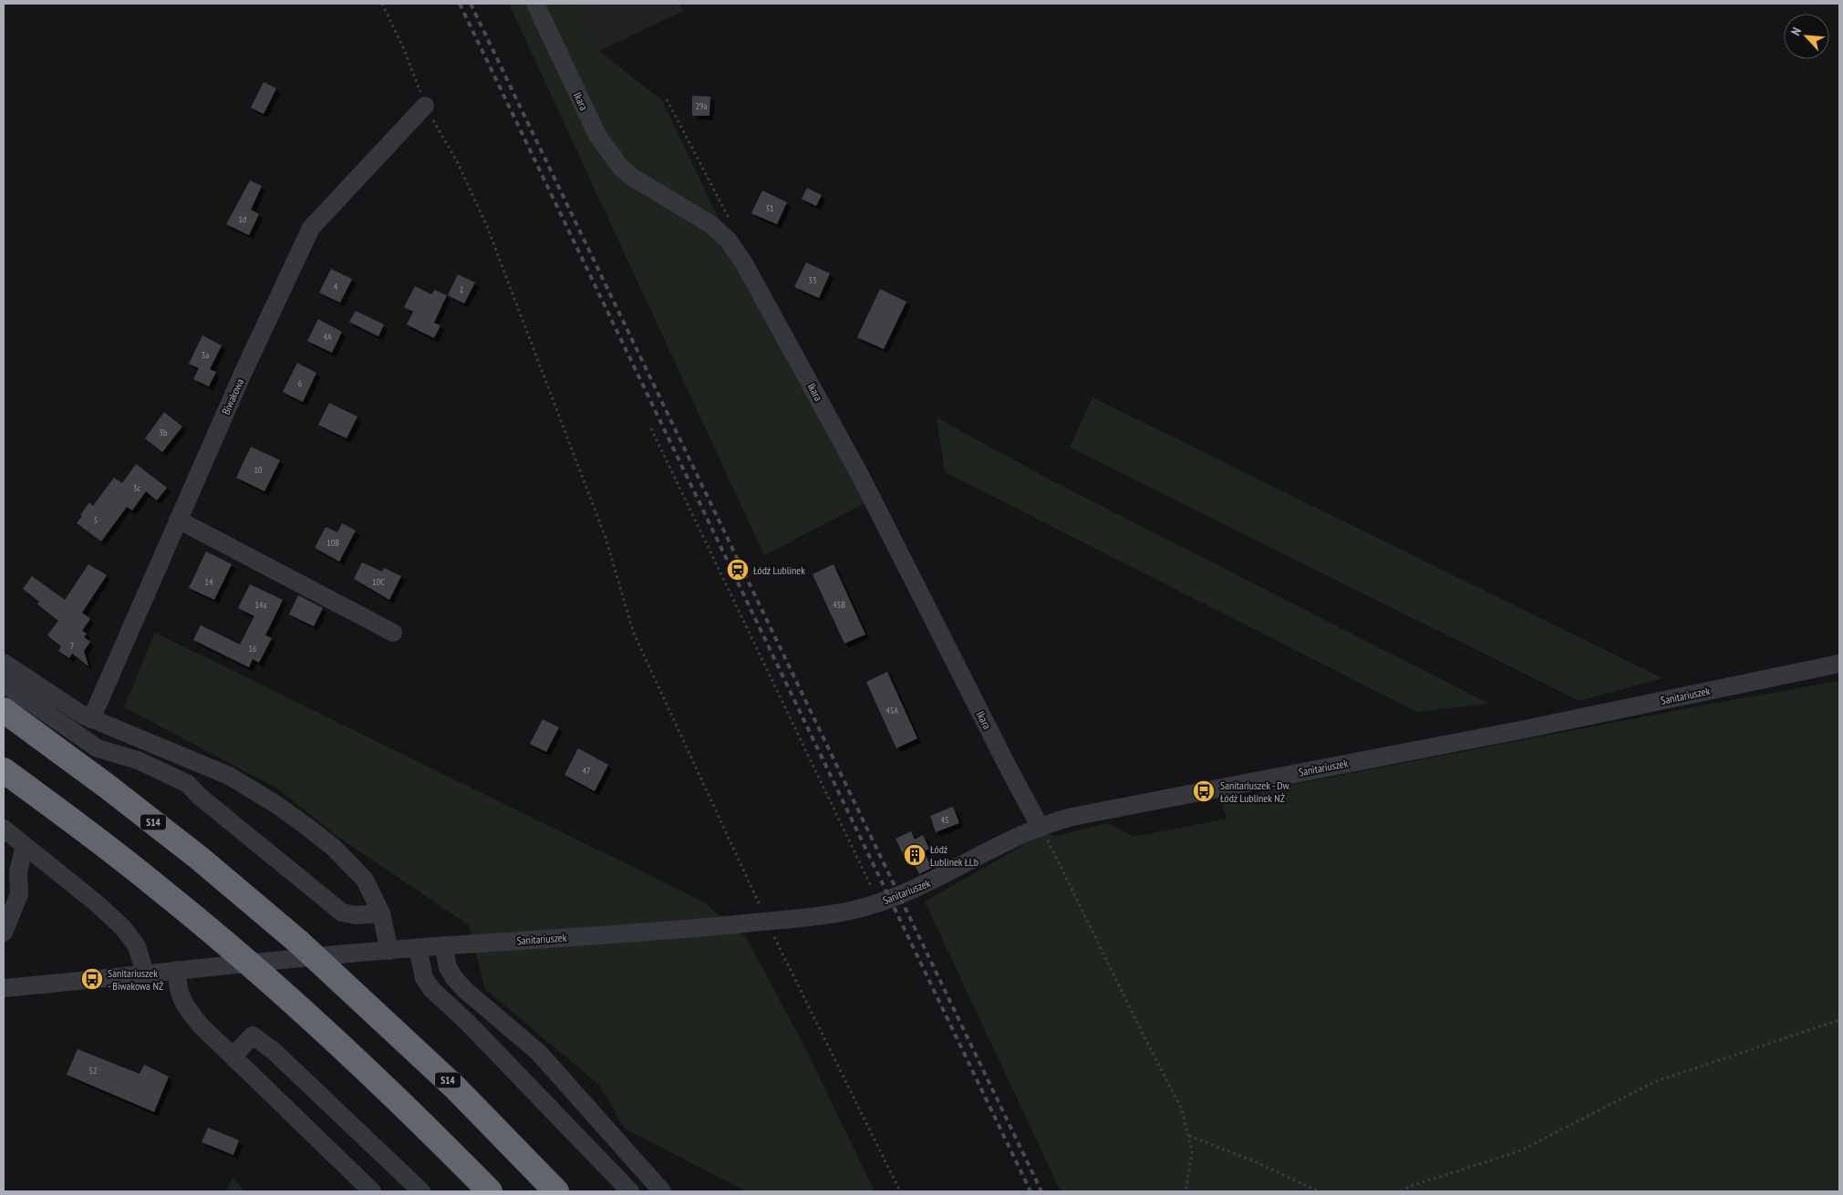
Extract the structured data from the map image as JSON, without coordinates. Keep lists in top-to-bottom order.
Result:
{
  "streets": {
    "highway": ["S14"],
    "street": ["Ikara", "Biwakowa", "Sanitariuszek"]
  },
  "crossings": [
    ["Ikara", "Sanitariuszek"]
  ],
  "places": {
    "station": ["Łódź Lublinek"],
    "bus stop": ["Sanitariuszek - Dw. Łódź Lublinek NŻ", "Sanitariuszek - Biwakowa NŻ"],
    "building": ["Łódź Lublinek ŁLb"]
  },
  "house_numbers": [
    "29a",
    "31",
    "1d",
    "33",
    "4",
    "2",
    "4A",
    "3a",
    "6",
    "3b",
    "10",
    "3c",
    "5",
    "10B",
    "14",
    "10C",
    "14a",
    "45B",
    "7",
    "16",
    "45A",
    "47",
    "45",
    "52"
  ],
  "north": "top left"
}
